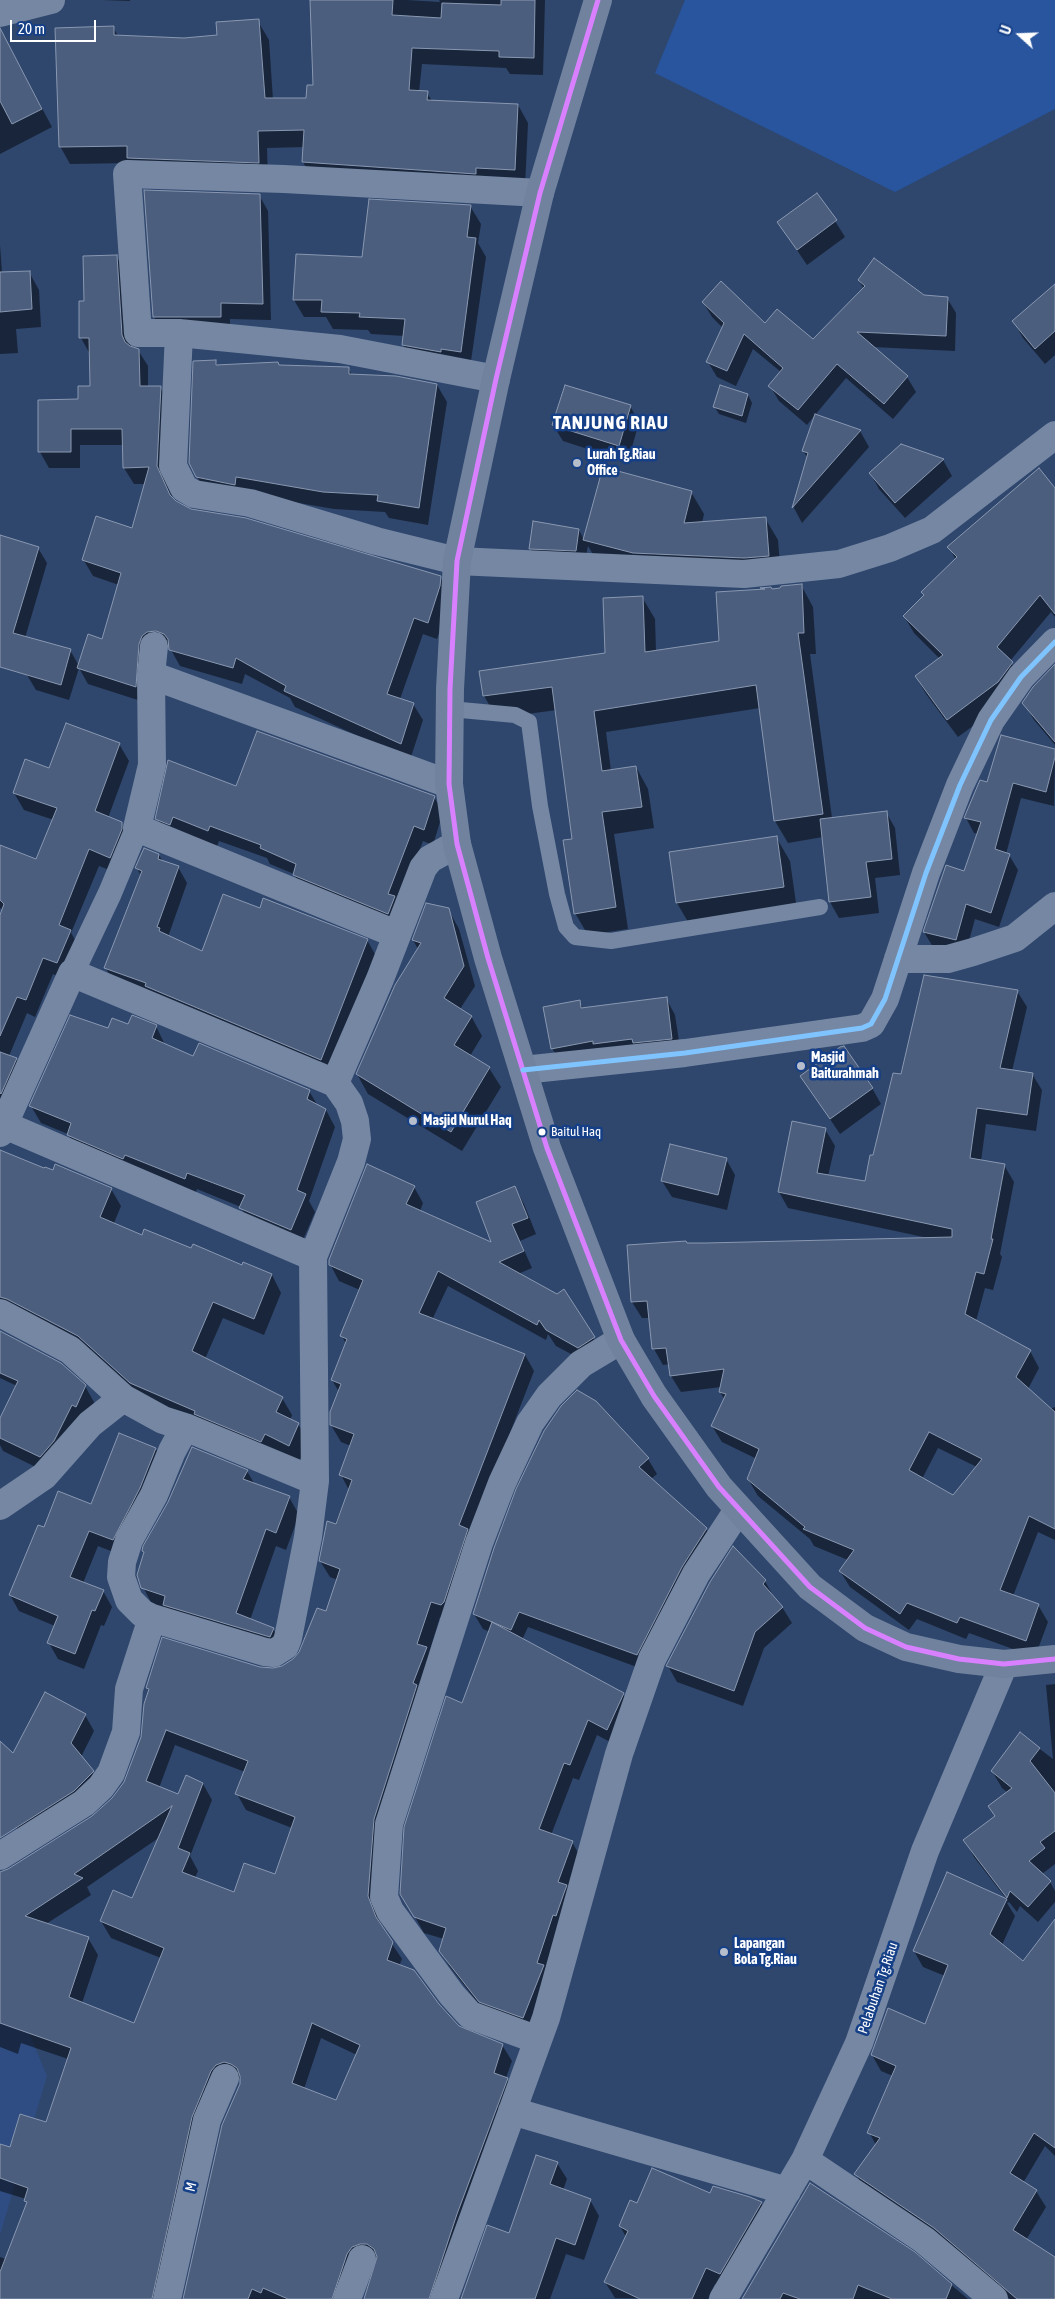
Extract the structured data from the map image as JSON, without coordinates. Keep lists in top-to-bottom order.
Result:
{
  "streets": {
    "street": ["Pelabuhan Tg.Riau", "M"]
  },
  "districts": ["TANJUNG RIAU"],
  "places": [
    "Lurah Tg.Riau Office",
    "Masjid Baiturahmah",
    "Masjid Nurul Haq",
    "Baitul Haq",
    "Lapangan Bola Tg.Riau"
  ],
  "scale_bar": "20 m",
  "north": "left"
}
